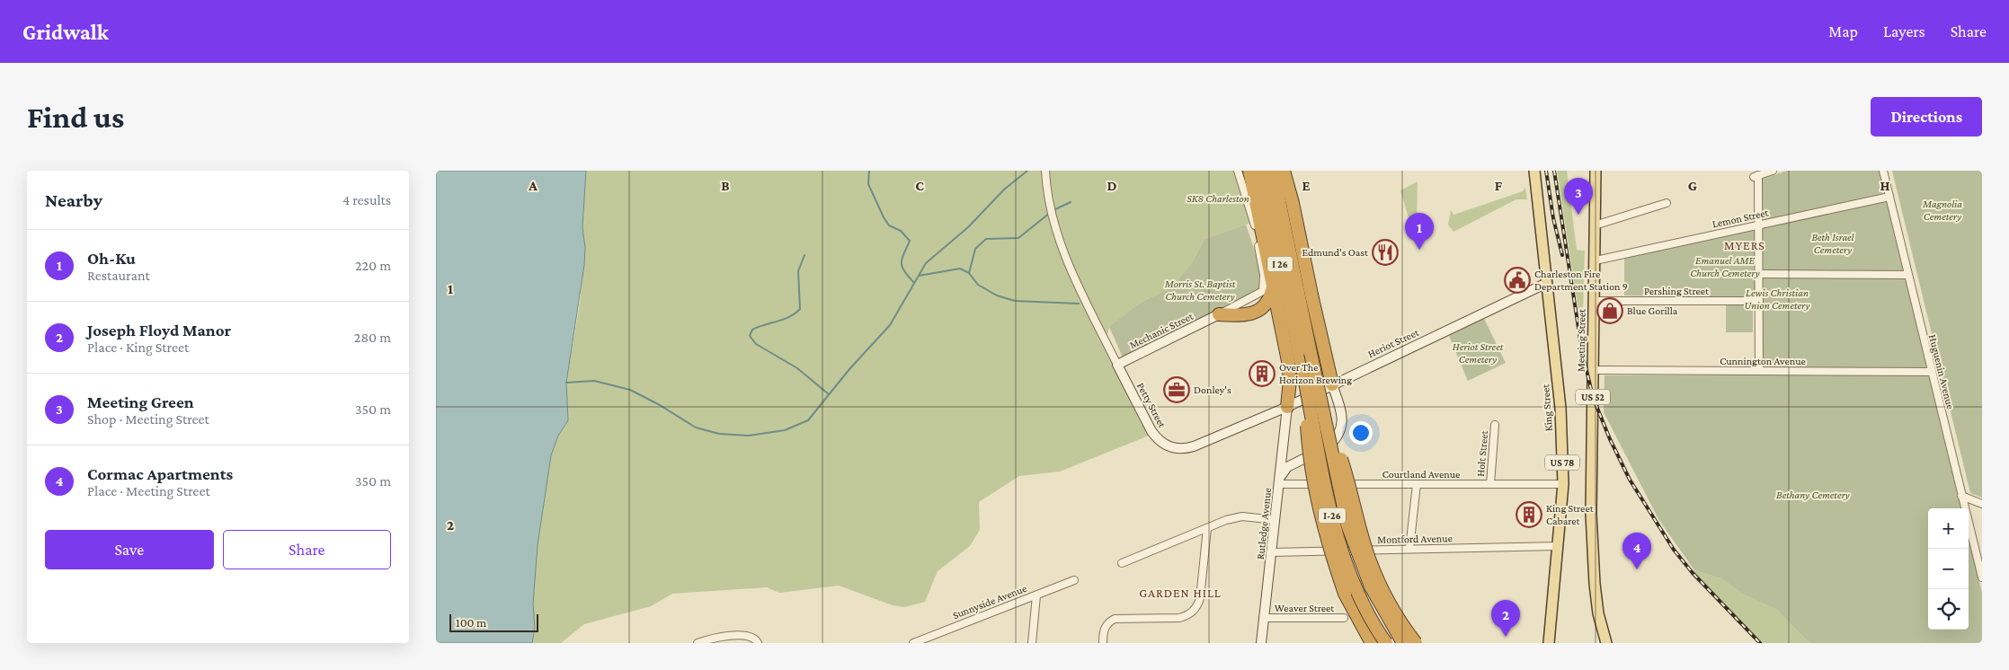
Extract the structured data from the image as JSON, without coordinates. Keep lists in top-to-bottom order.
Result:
{
  "streets": {
    "highway": ["I 26", "I-26"],
    "main road": [
      "Meeting Street",
      "US 52",
      "King Street",
      "US 78"
    ],
    "street": [
      "Lemon Street",
      "Pershing Street",
      "Mechanic Street",
      "Heriot Street",
      "Cunnington Avenue",
      "Huguenin Avenue",
      "Petty Street",
      "Holt Street",
      "Courtland Avenue",
      "Rutledge Avenue",
      "Montford Avenue",
      "Sunnyside Avenue",
      "Weaver Street"
    ]
  },
  "crossings": [
    ["Lemon Street", "Meeting Street"],
    ["Lemon Street", "Huguenin Avenue"],
    ["I 26", "I-26"],
    ["Pershing Street", "Meeting Street"],
    ["Mechanic Street", "Petty Street"],
    ["Meeting Street", "Cunnington Avenue"],
    ["Heriot Street", "Petty Street"],
    ["Heriot Street", "King Street"],
    ["Heriot Street", "Rutledge Avenue"],
    ["Cunnington Avenue", "Huguenin Avenue"],
    ["King Street", "Courtland Avenue"],
    ["King Street", "Montford Avenue"],
    ["Holt Street", "Courtland Avenue"],
    ["Courtland Avenue", "Rutledge Avenue"],
    ["Rutledge Avenue", "Montford Avenue"],
    ["Rutledge Avenue", "Weaver Street"]
  ],
  "districts": ["MYERS", "GARDEN HILL"],
  "parks": [
    "SK8 Charleston",
    "Magnolia Cemetery",
    "Beth Israel Cemetery",
    "Emanuel AME Church Cemetery",
    "Morris St. Baptist Church Cemetery",
    "Lewis Christian Union Cemetery",
    "Heriot Street Cemetery",
    "Bethany Cemetery"
  ],
  "places": {
    "restaurant": ["Edmund's Oast"],
    "public building": ["Charleston Fire Department Station 9"],
    "shop": ["Blue Gorilla"],
    "building": ["Over The Horizon Brewing", "King Street Cabaret"],
    "office": ["Donley's"]
  },
  "scale_bar": "100 m",
  "page": {
    "header": "Gridwalk",
    "nav": ["Map", "Layers", "Share"],
    "buttons": [
      "Directions",
      ["Save", "Share"]
    ],
    "title": "Find us",
    "heading": ["Nearby", "4 results"],
    "pins": [
      "3",
      "1",
      "4",
      "2"
    ],
    "list": [
      {
        "mark": "1",
        "name": "Oh-Ku",
        "note": "Restaurant",
        "value": "220 m"
      },
      {
        "mark": "2",
        "name": "Joseph Floyd Manor",
        "note": "Place · King Street",
        "value": "280 m"
      },
      {
        "mark": "3",
        "name": "Meeting Green",
        "note": "Shop · Meeting Street",
        "value": "350 m"
      },
      {
        "mark": "4",
        "name": "Cormac Apartments",
        "note": "Place · Meeting Street",
        "value": "350 m"
      }
    ],
    "map_buttons": ["+", "−"],
    "scale": "100 m"
  },
  "grid": {
    "columns": [
      "A",
      "B",
      "C",
      "D",
      "E",
      "F",
      "G",
      "H"
    ],
    "rows": ["1", "2"]
  }
}
